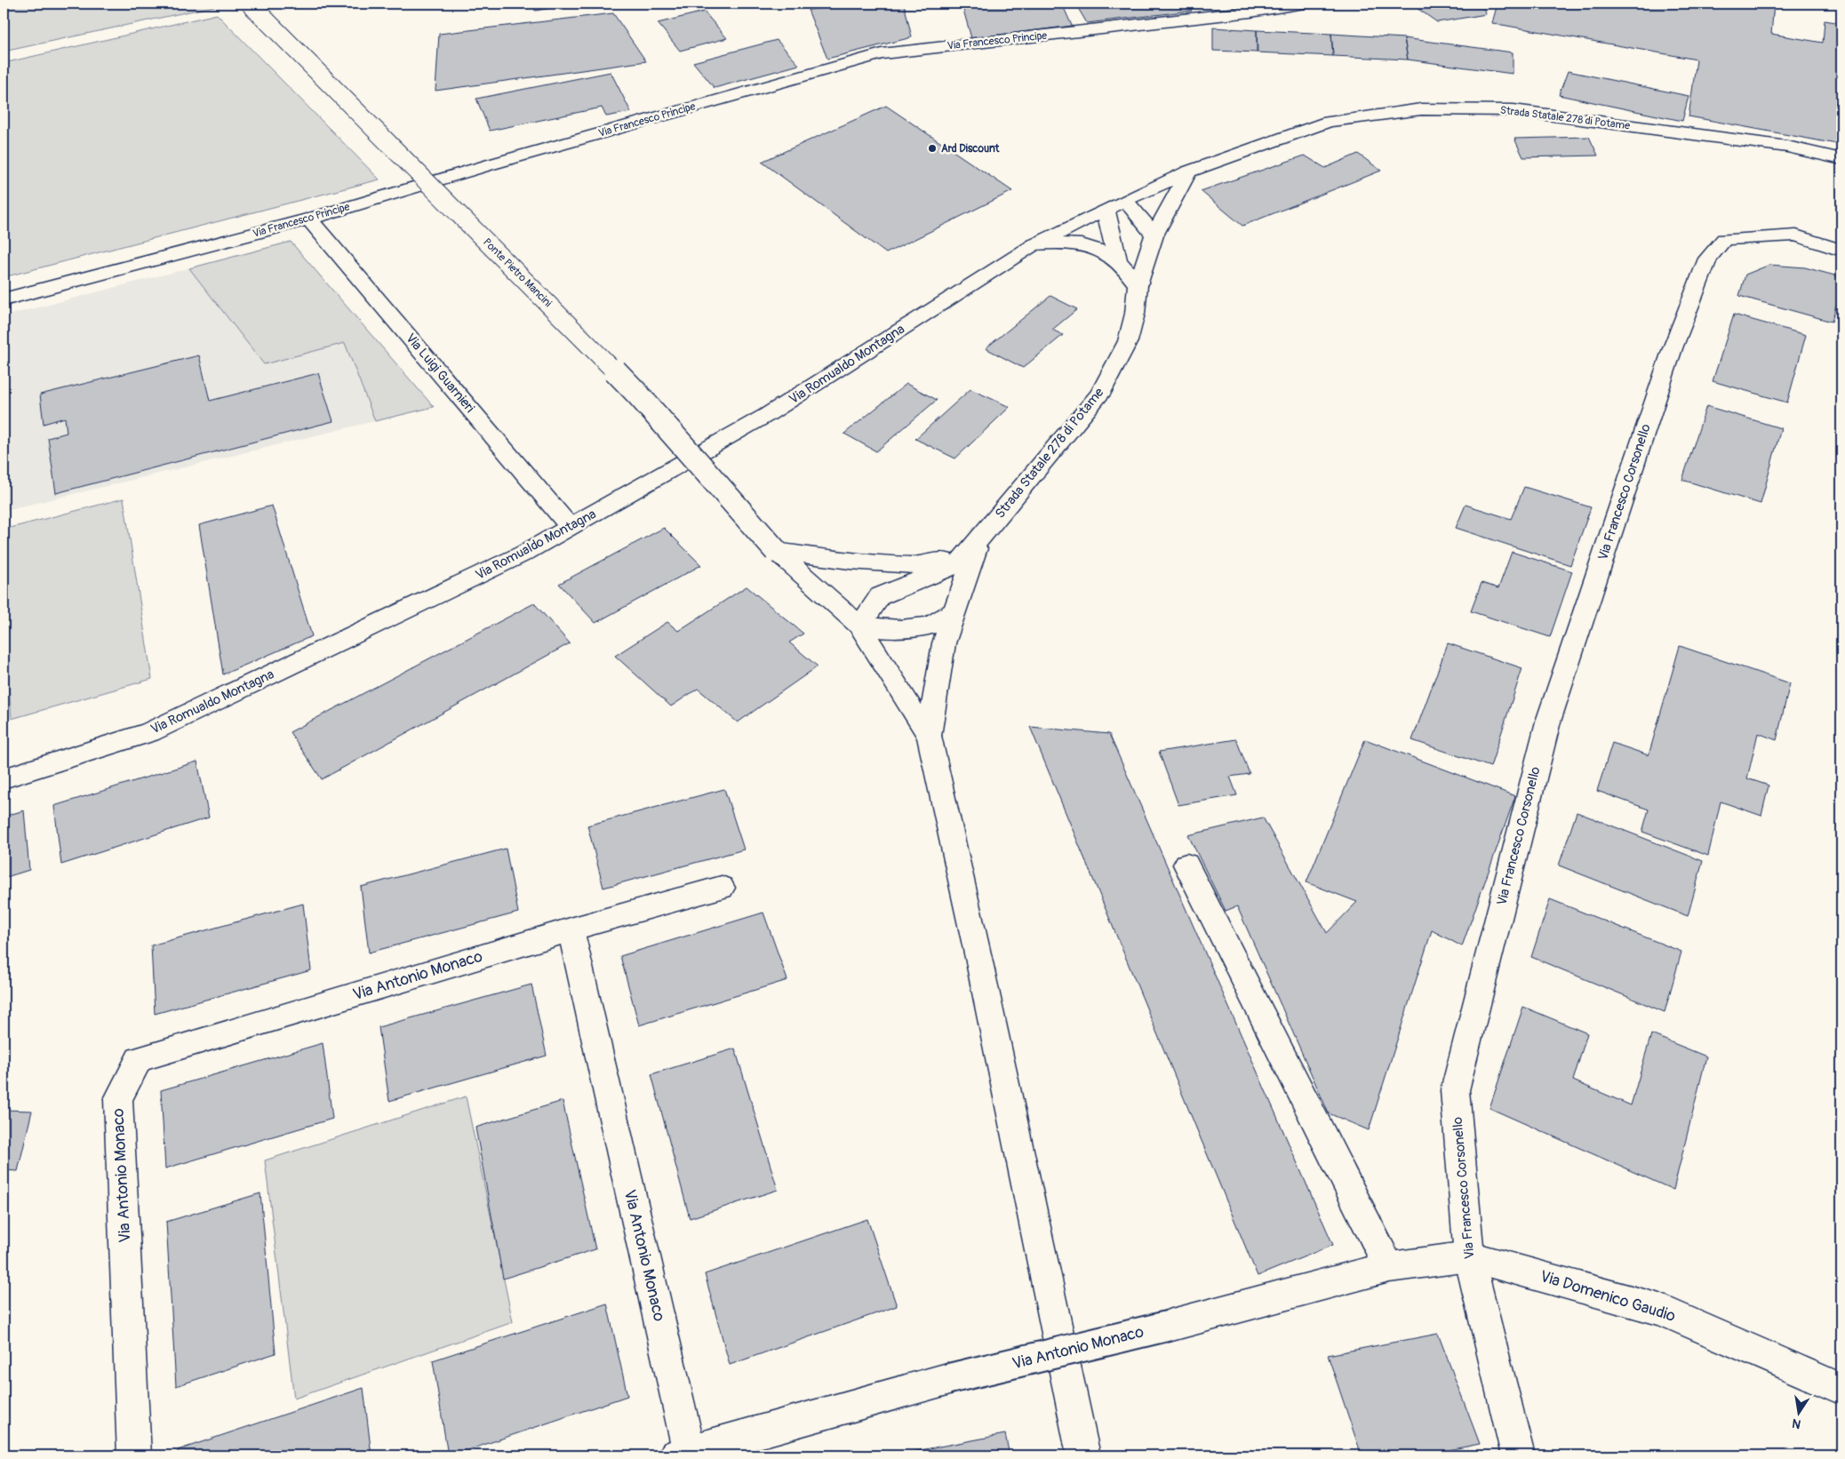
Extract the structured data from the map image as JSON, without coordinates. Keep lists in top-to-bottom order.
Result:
{
  "streets": {
    "street": [
      "Via Francesco Principe",
      "Strada Statale 278 di Potame",
      "Ponte Pietro Mancini",
      "Via Romualdo Montagna",
      "Via Luigi Guarnieri",
      "Via Francesco Corsonello",
      "Via Antonio Monaco",
      "Via Domenico Gaudio"
    ]
  },
  "crossings": [
    ["Via Francesco Principe", "Via Luigi Guarnieri"],
    ["Strada Statale 278 di Potame", "Ponte Pietro Mancini"],
    ["Strada Statale 278 di Potame", "Via Romualdo Montagna"],
    ["Via Romualdo Montagna", "Via Luigi Guarnieri"],
    ["Via Francesco Corsonello", "Via Antonio Monaco"],
    ["Via Francesco Corsonello", "Via Domenico Gaudio"],
    ["Via Antonio Monaco", "Via Domenico Gaudio"]
  ],
  "places": ["Ard Discount"],
  "north": "bottom"
}
